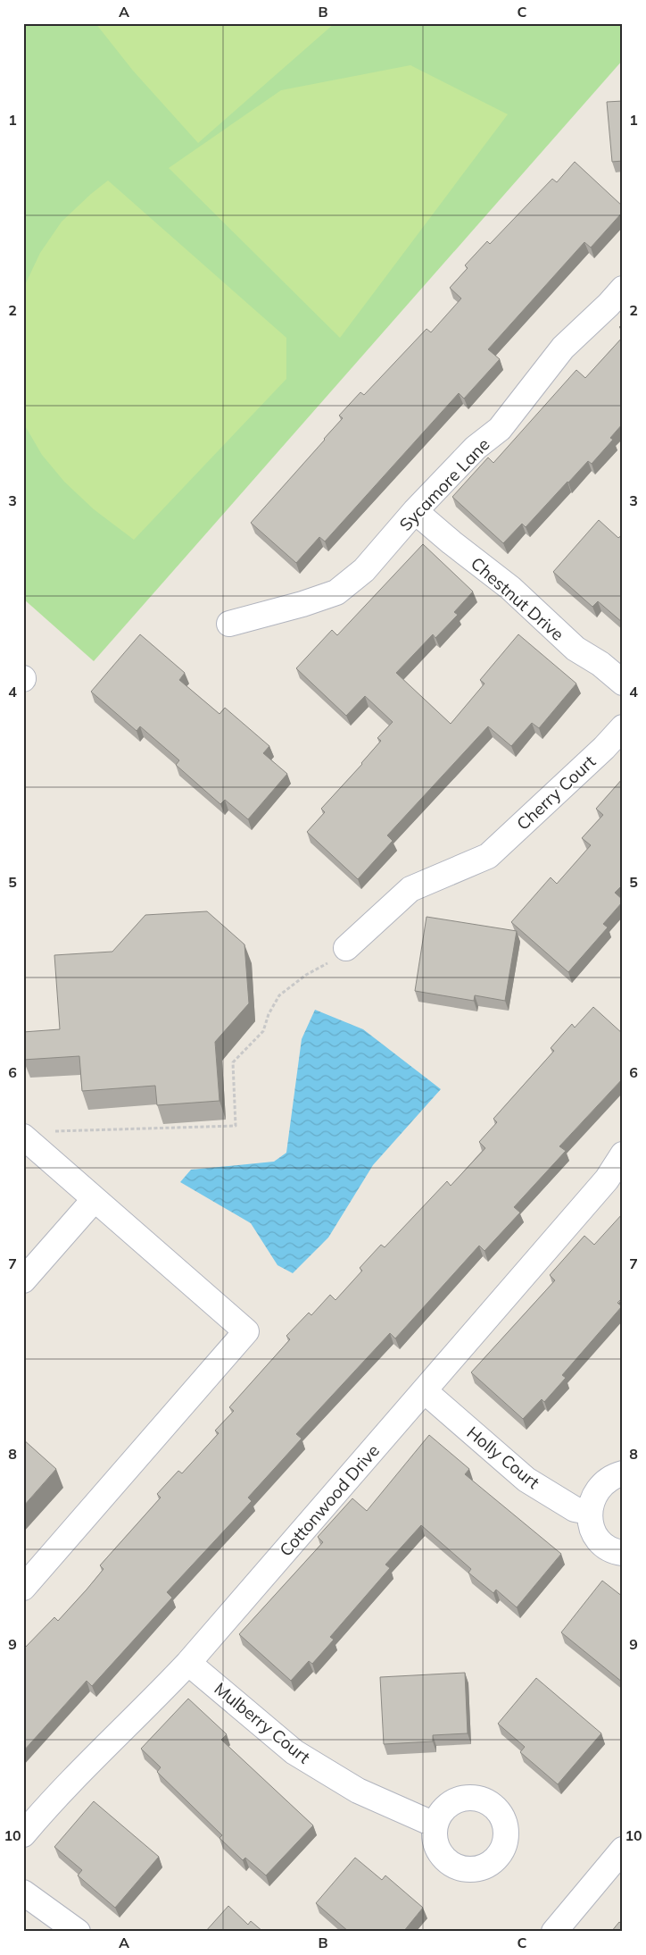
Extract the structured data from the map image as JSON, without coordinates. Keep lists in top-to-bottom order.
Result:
{
  "streets": {
    "street": [
      "Sycamore Lane",
      "Chestnut Drive",
      "Cherry Court",
      "Holly Court",
      "Cottonwood Drive",
      "Mulberry Court"
    ]
  },
  "crossings": [
    ["Sycamore Lane", "Chestnut Drive"],
    ["Holly Court", "Cottonwood Drive"],
    ["Cottonwood Drive", "Mulberry Court"]
  ],
  "grid": {
    "columns": ["A", "B", "C"],
    "rows": [
      "1",
      "2",
      "3",
      "4",
      "5",
      "6",
      "7",
      "8",
      "9",
      "10"
    ]
  }
}
